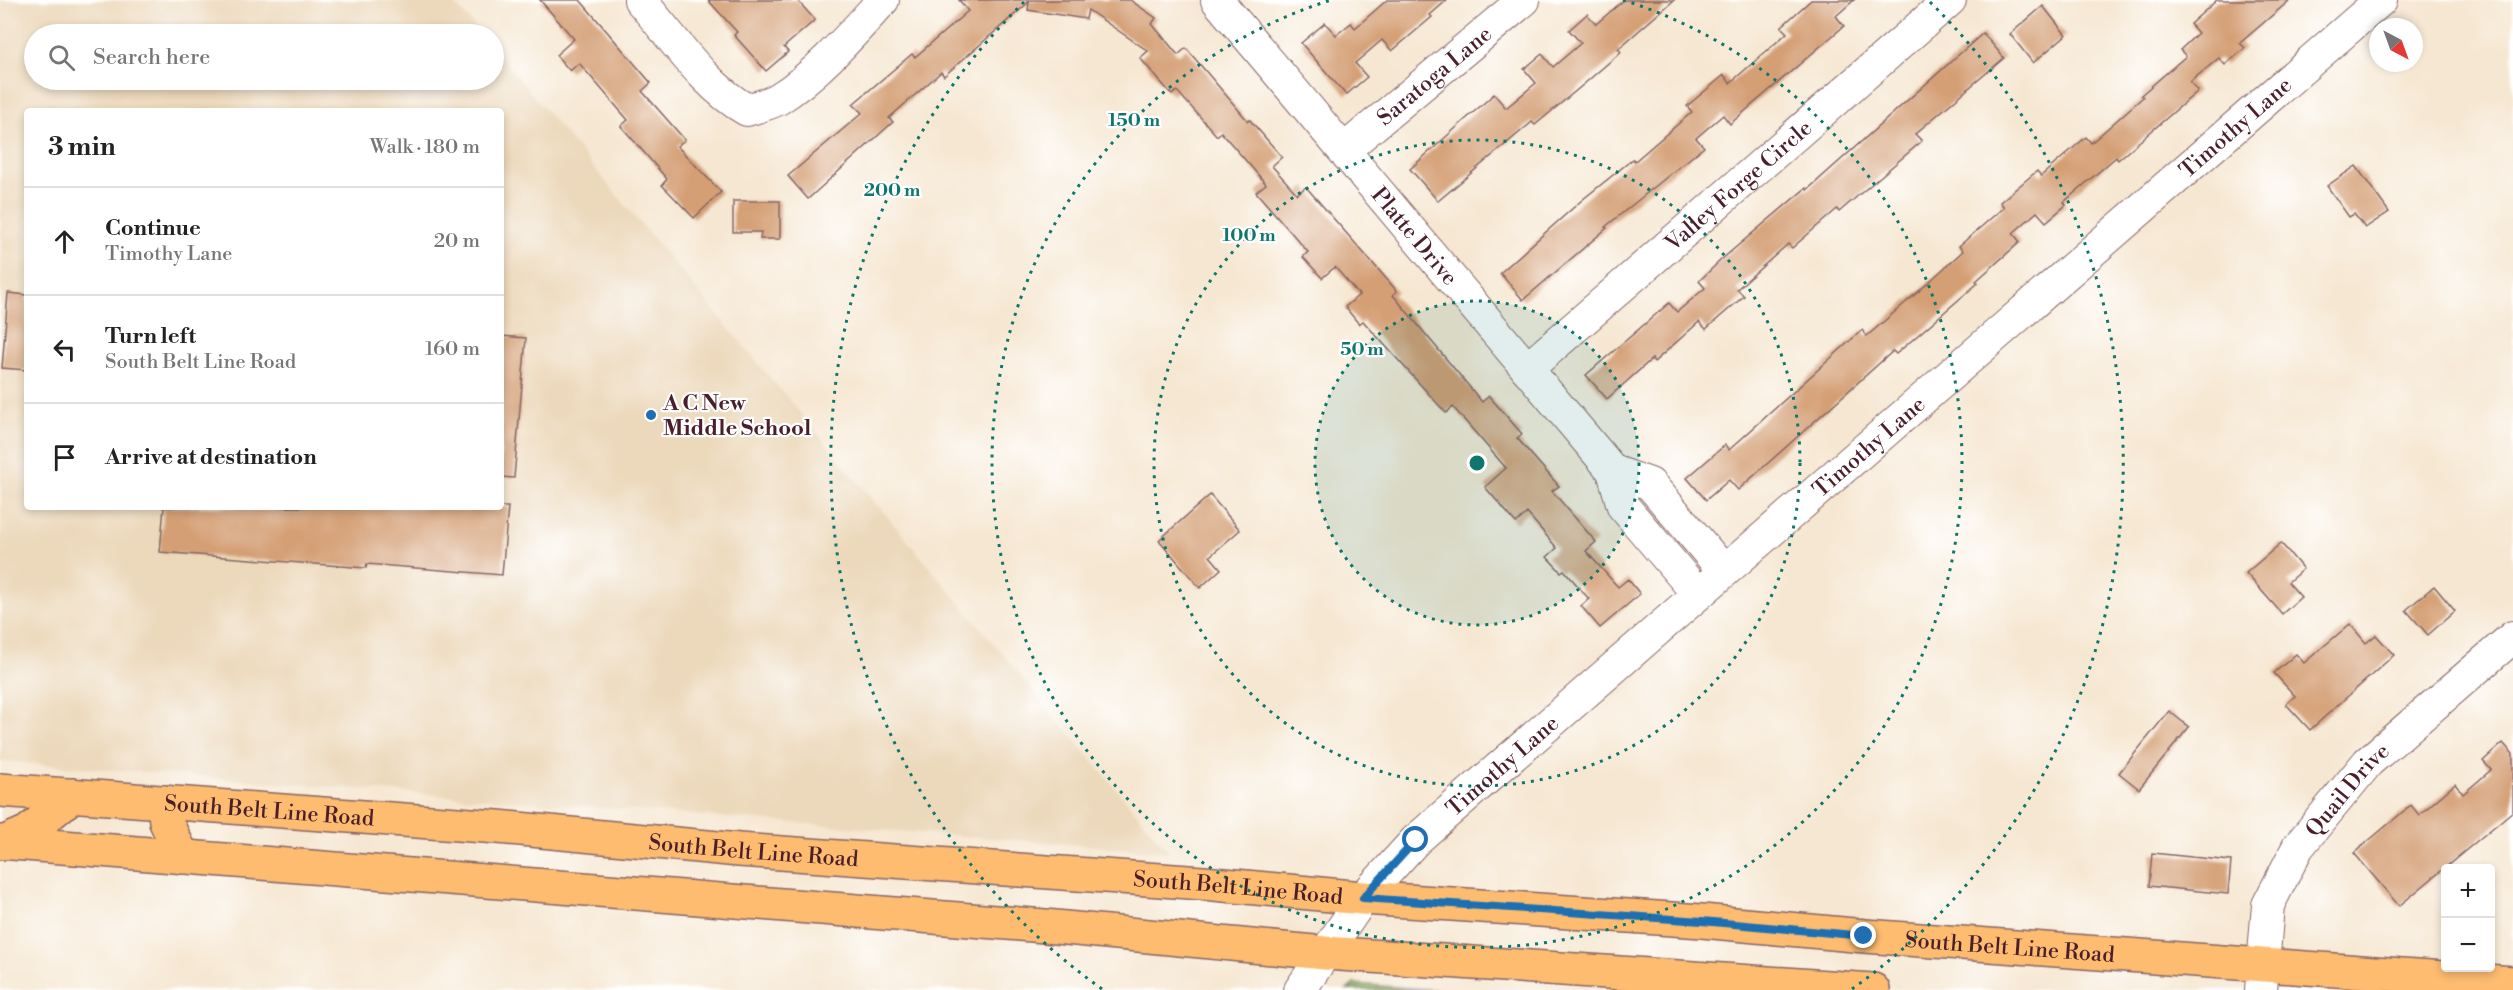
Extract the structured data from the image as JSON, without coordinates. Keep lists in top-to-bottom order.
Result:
{
  "streets": {
    "main road": ["South Belt Line Road"],
    "street": [
      "Saratoga Lane",
      "Timothy Lane",
      "Valley Forge Circle",
      "Platte Drive",
      "Quail Drive"
    ]
  },
  "crossings": [
    ["Saratoga Lane", "Platte Drive"],
    ["Timothy Lane", "Platte Drive"],
    ["Timothy Lane", "South Belt Line Road"],
    ["Valley Forge Circle", "Platte Drive"],
    ["Quail Drive", "South Belt Line Road"]
  ],
  "places": ["A C New Middle School"],
  "north": "bottom right",
  "page": {
    "search": "Search here",
    "heading": ["3 min", "Walk · 180 m"],
    "list": [
      ["Continue", "Timothy Lane", "20 m"],
      ["Turn left", "South Belt Line Road", "160 m"],
      "Arrive at destination"
    ],
    "map_buttons": ["+", "−"]
  },
  "rings": [
    "150 m",
    "200 m",
    "100 m",
    "50 m"
  ]
}
